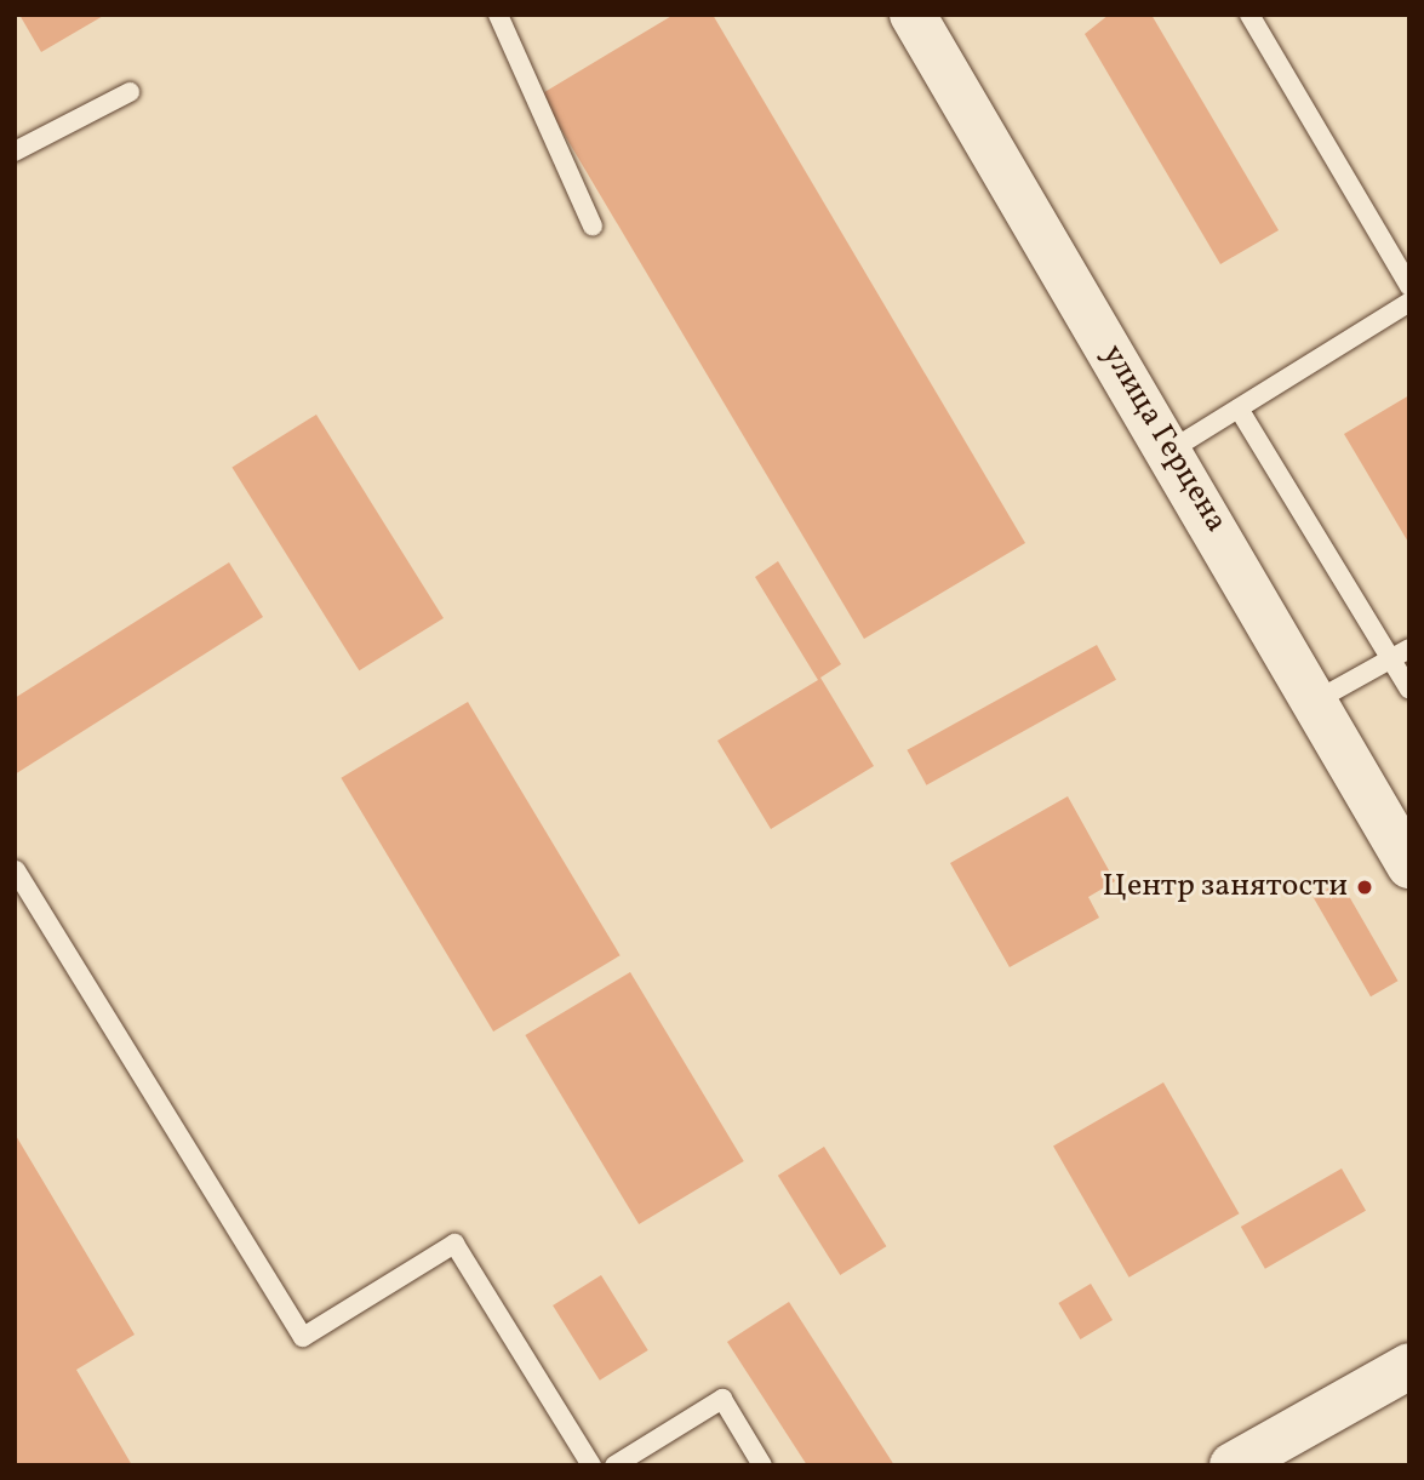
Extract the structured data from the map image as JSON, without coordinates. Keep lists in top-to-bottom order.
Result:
{
  "streets": {
    "main road": ["улица Герцена"]
  },
  "places": ["Центр занятости"]
}
